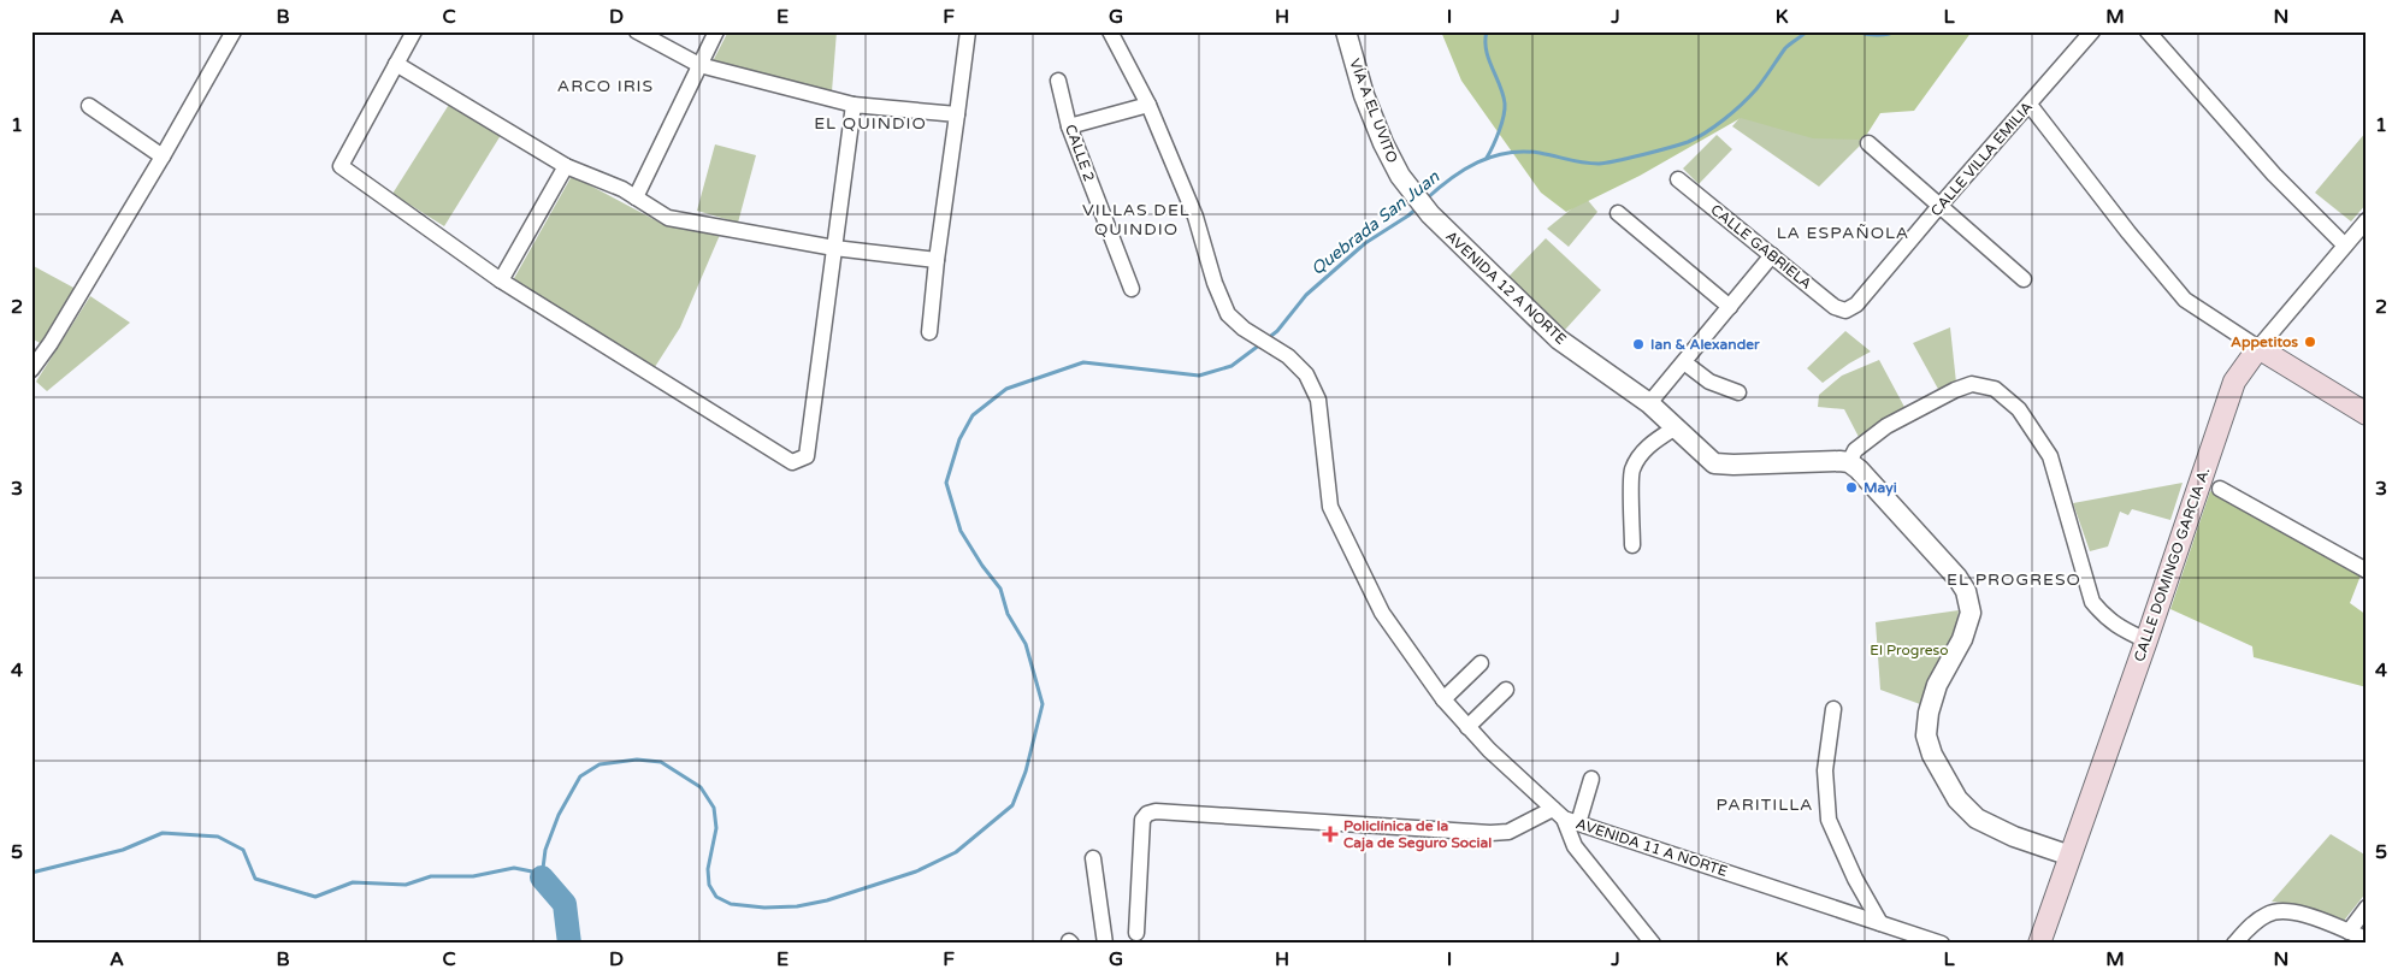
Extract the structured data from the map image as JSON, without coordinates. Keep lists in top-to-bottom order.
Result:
{
  "streets": {
    "main road": ["CALLE DOMINGO GARCIA A."],
    "street": [
      "VÍA A EL UVITO",
      "CALLE 2",
      "CALLE VILLA EMILIA",
      "CALLE GABRIELA",
      "AVENIDA 12 A NORTE",
      "AVENIDA 11 A NORTE"
    ]
  },
  "crossings": [
    ["VÍA A EL UVITO", "AVENIDA 12 A NORTE"],
    ["CALLE VILLA EMILIA", "CALLE GABRIELA"]
  ],
  "districts": [
    "ARCO IRIS",
    "EL QUINDIO",
    "VILLAS DEL QUINDIO",
    "LA ESPAÑOLA",
    "EL PROGRESO",
    "PARITILLA"
  ],
  "water": ["Quebrada San Juan"],
  "parks": ["El Progreso"],
  "places": {
    "other": ["Appetitos", "Ian & Alexander", "Mayi"],
    "health": ["Policlínica de la Caja de Seguro Social"]
  },
  "grid": {
    "columns": [
      "A",
      "B",
      "C",
      "D",
      "E",
      "F",
      "G",
      "H",
      "I",
      "J",
      "K",
      "L",
      "M",
      "N"
    ],
    "rows": [
      "1",
      "2",
      "3",
      "4",
      "5"
    ]
  }
}
